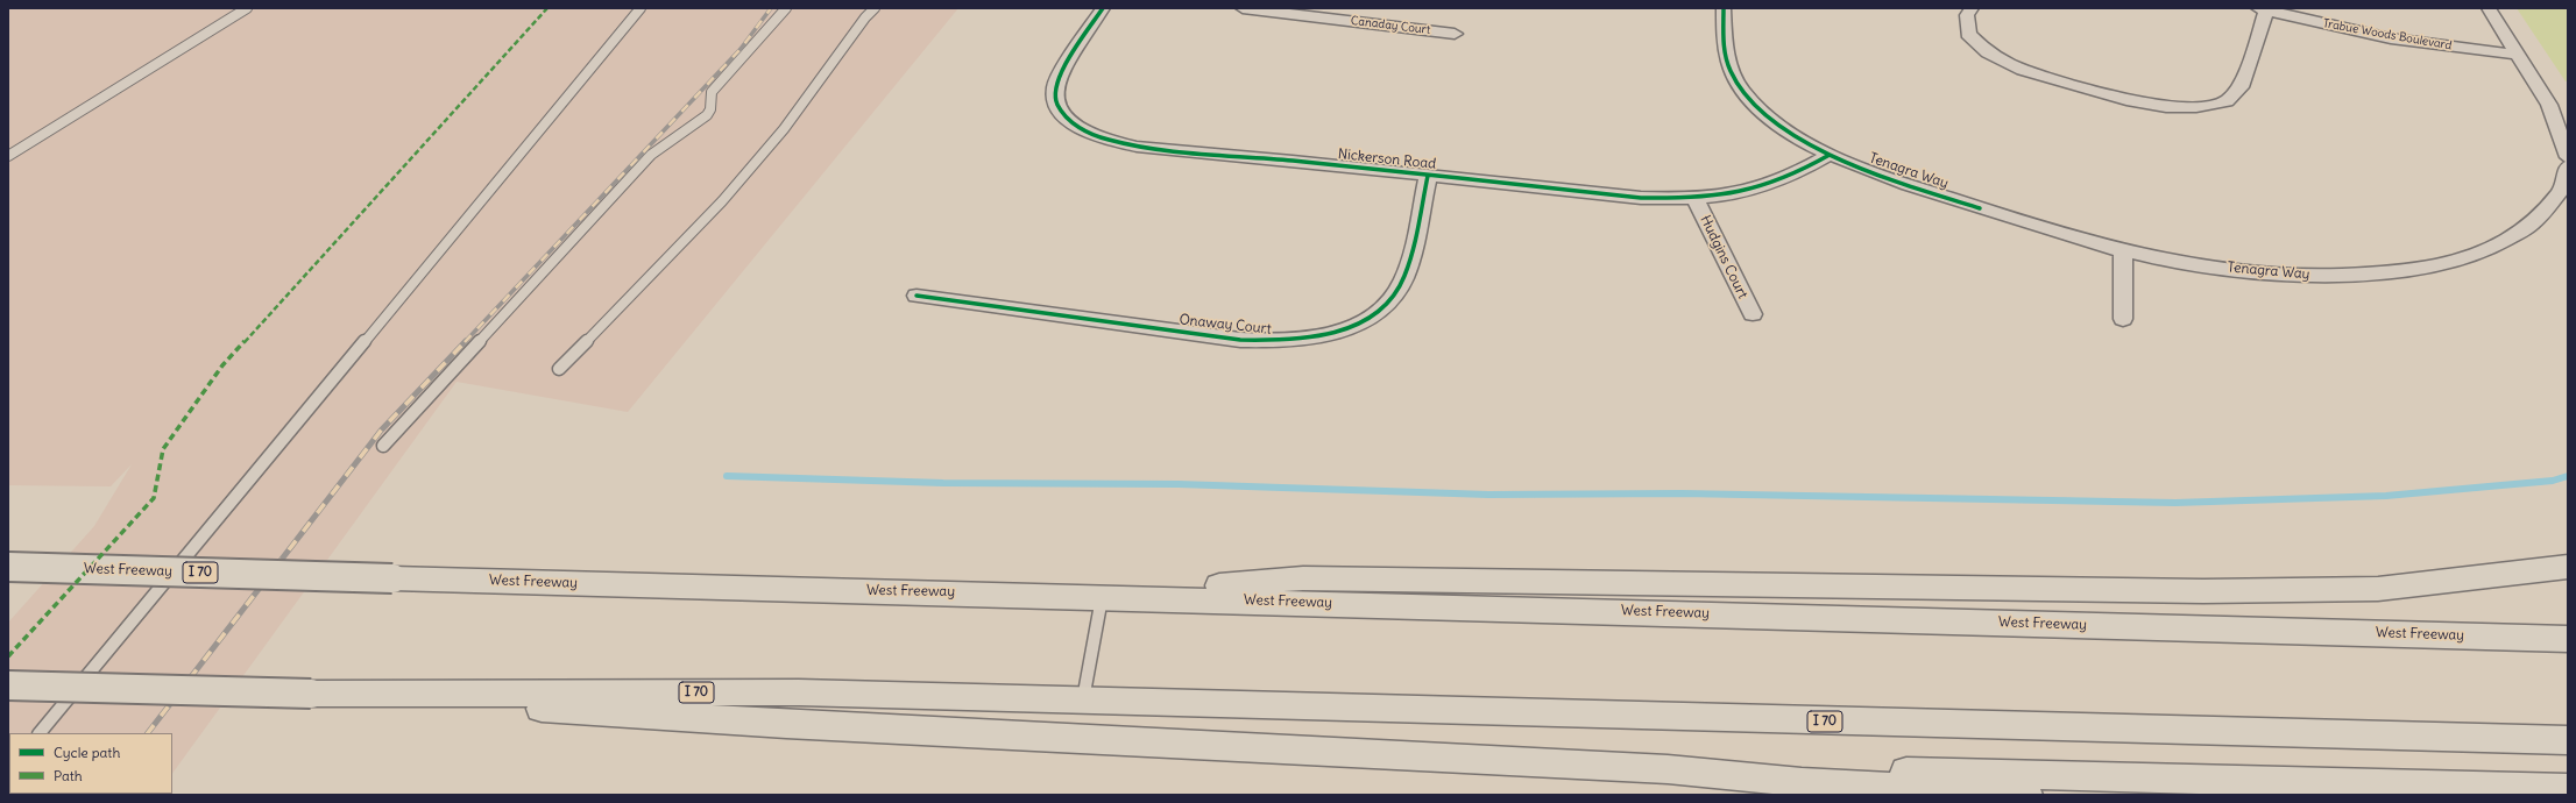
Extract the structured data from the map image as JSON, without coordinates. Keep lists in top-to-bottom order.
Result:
{
  "streets": {
    "highway": ["West Freeway", "I 70"],
    "street": [
      "Canaday Court",
      "Trabue Woods Boulevard",
      "Nickerson Road",
      "Tenagra Way",
      "Hudgins Court",
      "Onaway Court"
    ]
  },
  "crossings": [
    ["Nickerson Road", "Tenagra Way"],
    ["Nickerson Road", "Hudgins Court"],
    ["Nickerson Road", "Onaway Court"]
  ],
  "legend": ["Cycle path", "Path"]
}
